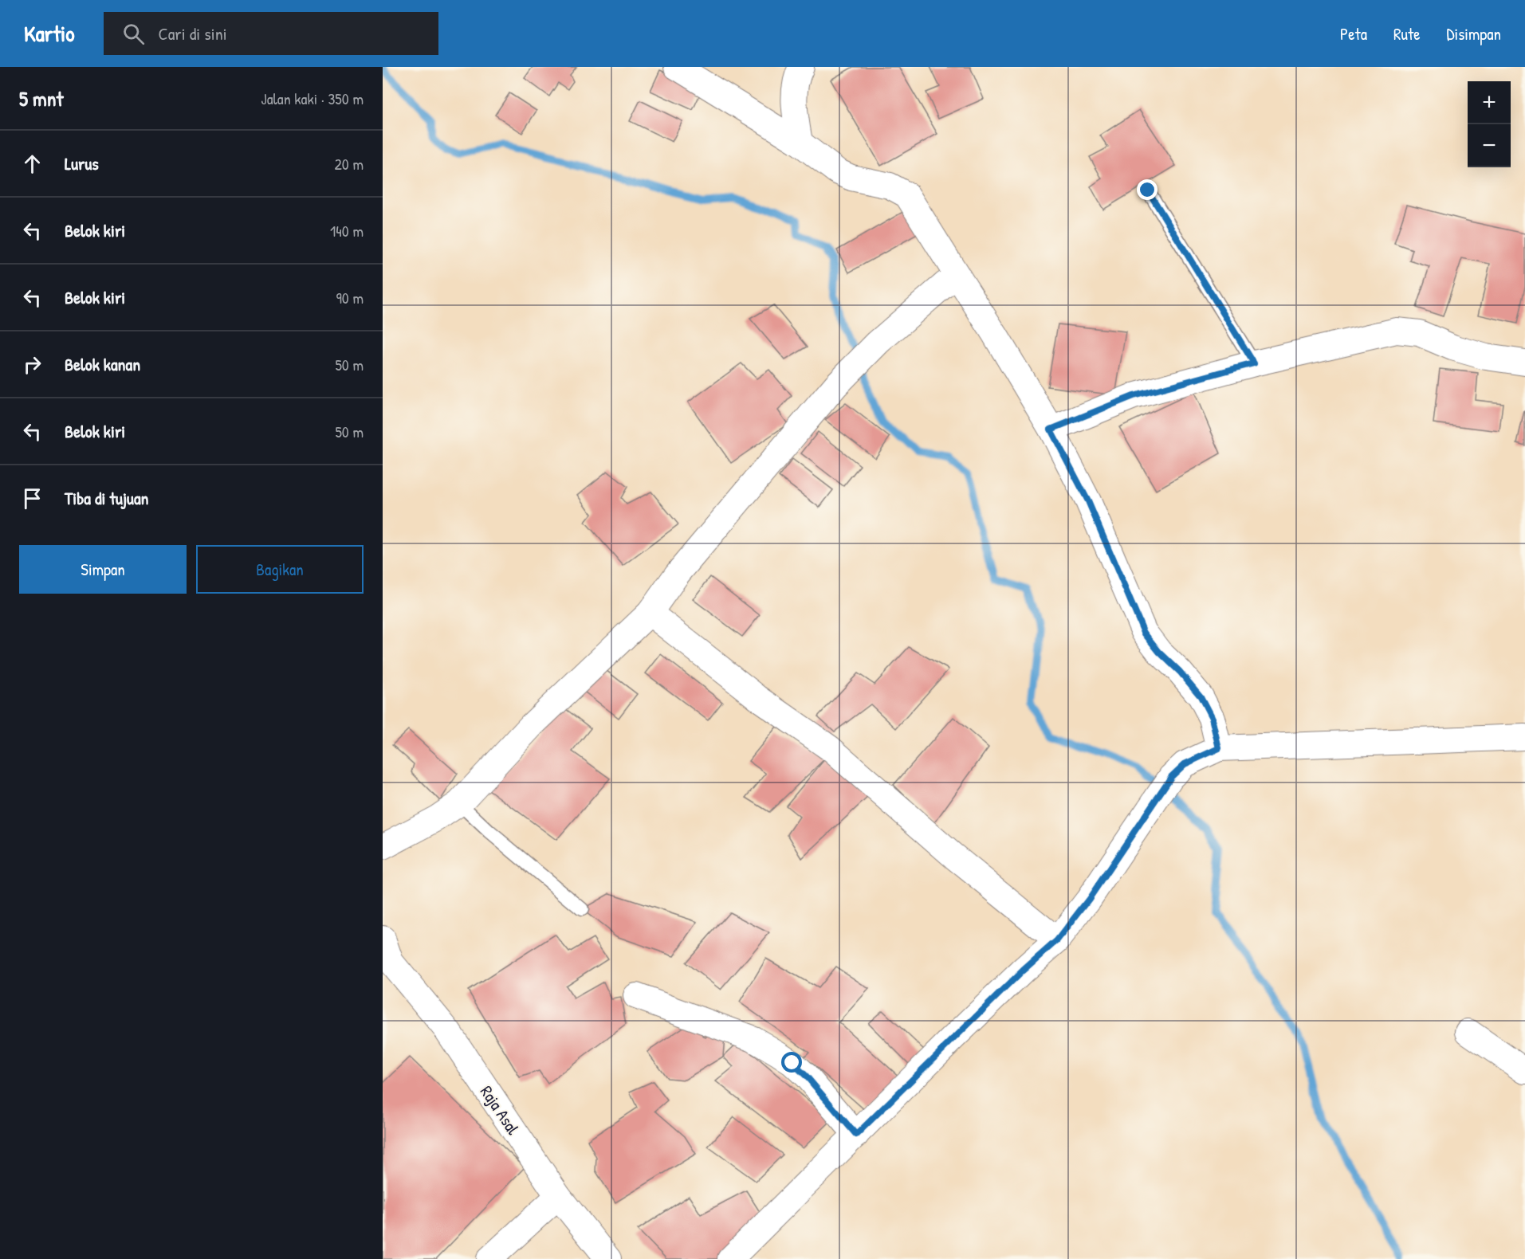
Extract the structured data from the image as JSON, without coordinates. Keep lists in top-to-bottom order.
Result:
{
  "streets": {
    "street": ["Raja Asal"]
  },
  "page": {
    "header": "Kartio",
    "search": "Cari di sini",
    "nav": ["Peta", "Rute", "Disimpan"],
    "heading": ["5 mnt", "Jalan kaki · 350 m"],
    "map_buttons": ["+", "−"],
    "list": [
      ["Lurus", "20 m"],
      ["Belok kiri", "140 m"],
      ["Belok kiri", "90 m"],
      ["Belok kanan", "50 m"],
      ["Belok kiri", "50 m"],
      "Tiba di tujuan"
    ],
    "buttons": ["Simpan", "Bagikan"]
  }
}
